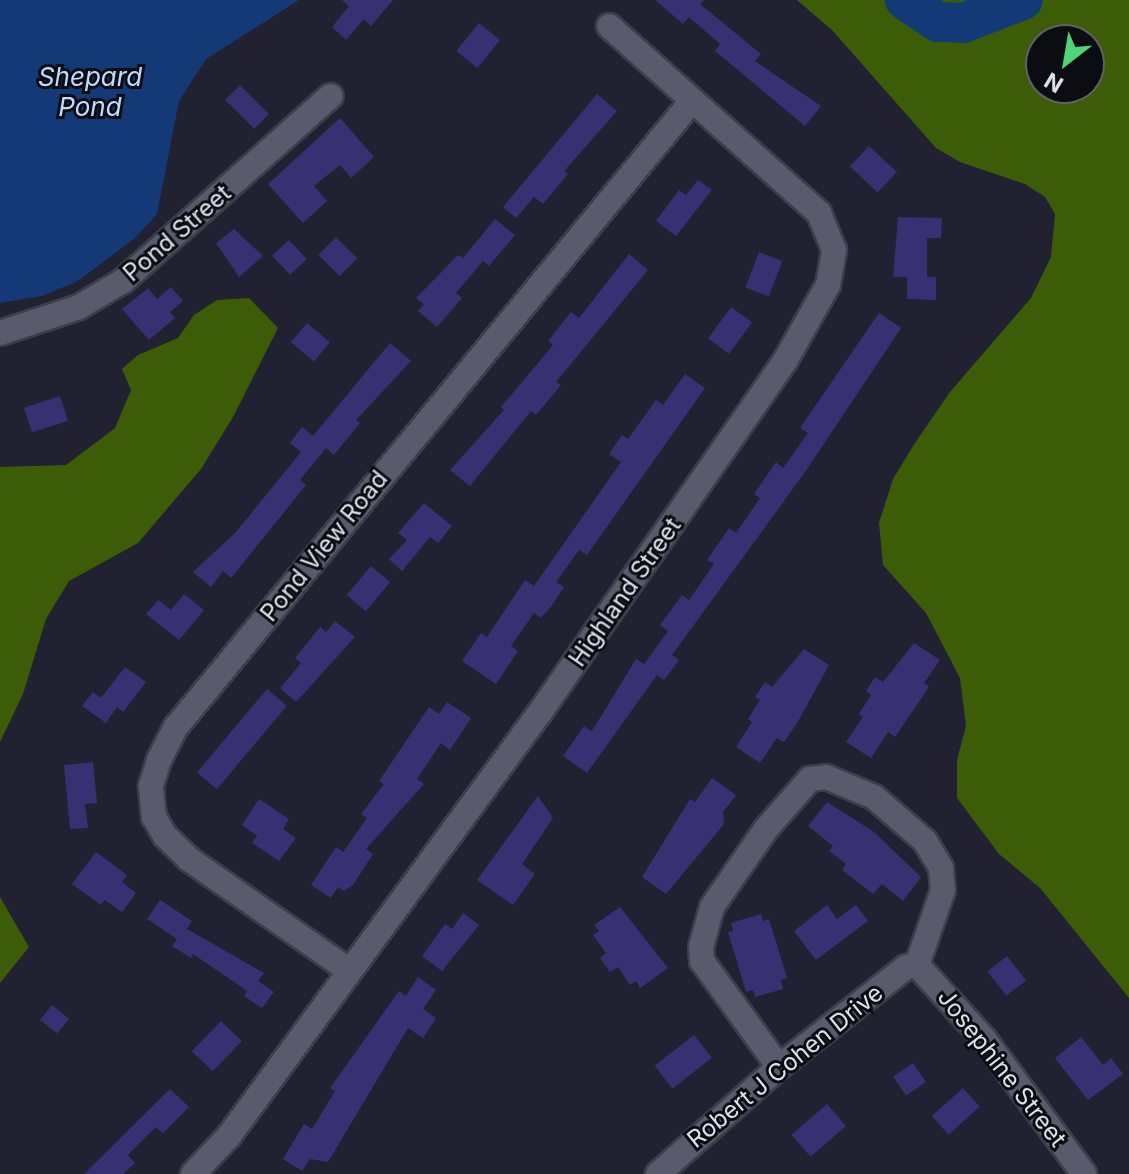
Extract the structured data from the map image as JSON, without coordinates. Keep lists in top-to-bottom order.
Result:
{
  "streets": {
    "street": [
      "Pond Street",
      "Pond View Road",
      "Highland Street",
      "Robert J Cohen Drive",
      "Josephine Street"
    ]
  },
  "crossings": [
    ["Pond View Road", "Highland Street"],
    ["Robert J Cohen Drive", "Josephine Street"]
  ],
  "water": ["Shepard Pond"],
  "north": "bottom left"
}
